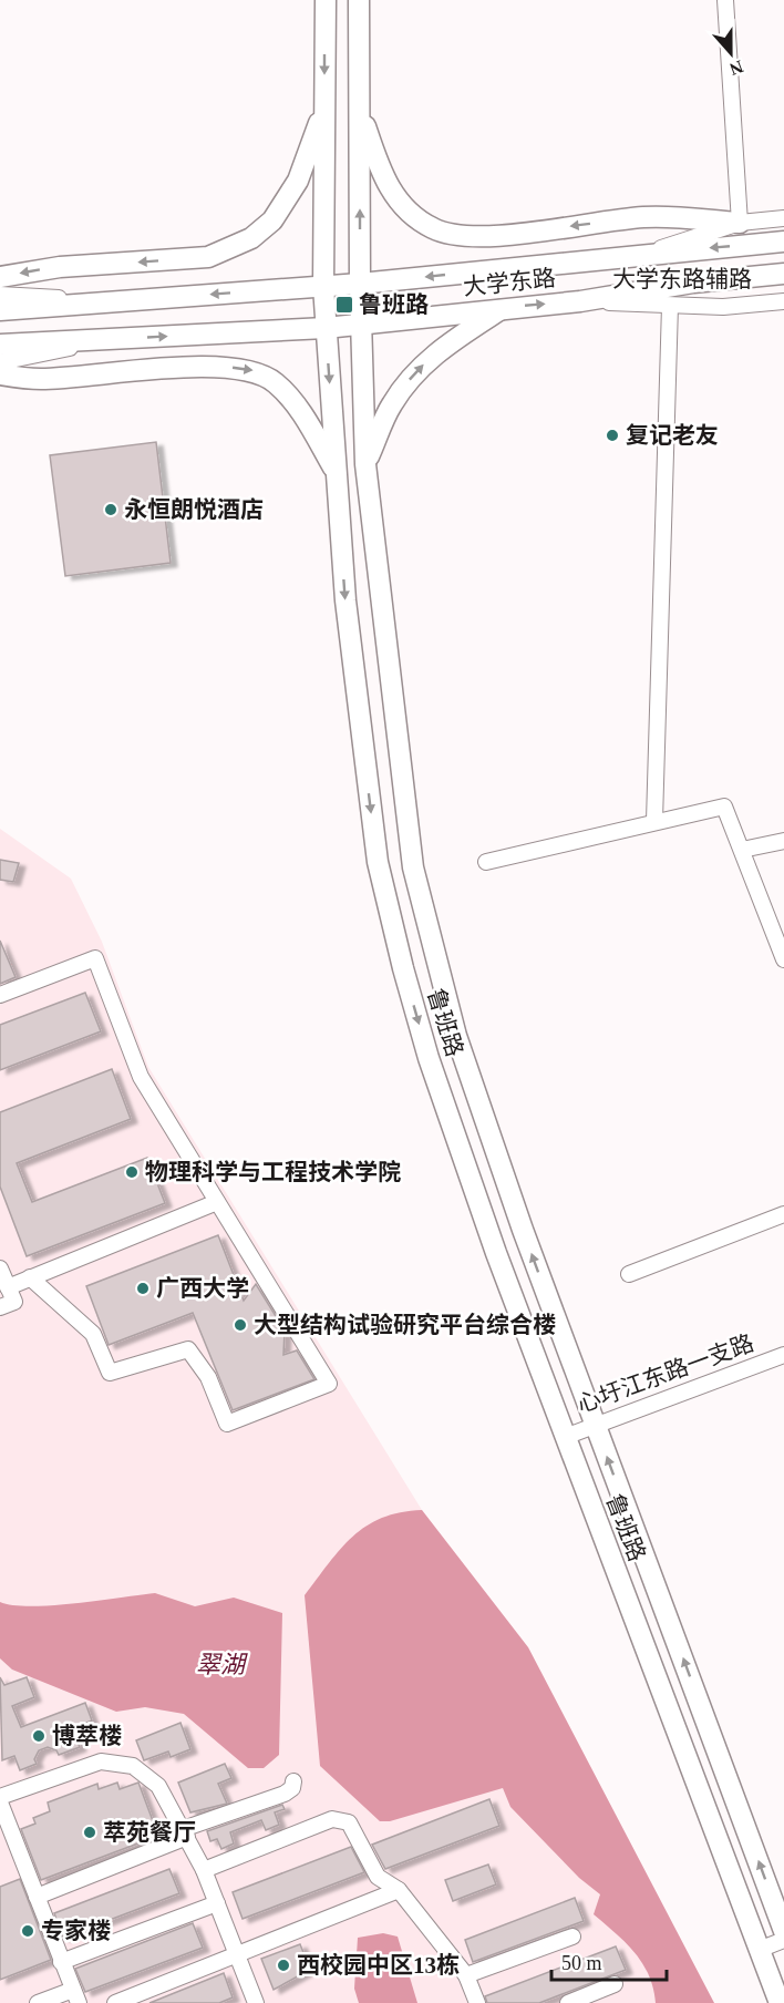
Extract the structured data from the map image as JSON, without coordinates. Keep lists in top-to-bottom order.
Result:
{
  "streets": {
    "main road": ["大学东路", "鲁班路"],
    "street": ["大学东路辅路", "心圩江东路一支路"]
  },
  "crossings": [
    ["大学东路辅路", "大学东路"],
    ["大学东路", "鲁班路"],
    ["鲁班路", "心圩江东路一支路"]
  ],
  "water": ["翠湖"],
  "places": {
    "transit": ["鲁班路"],
    "other": [
      "复记老友",
      "永恒朗悦酒店",
      "物理科学与工程技术学院",
      "广西大学",
      "大型结构试验研究平台综合楼",
      "博萃楼",
      "萃苑餐厅",
      "专家楼",
      "西校园中区13栋"
    ]
  },
  "scale_bar": "50 m",
  "north": "bottom"
}
